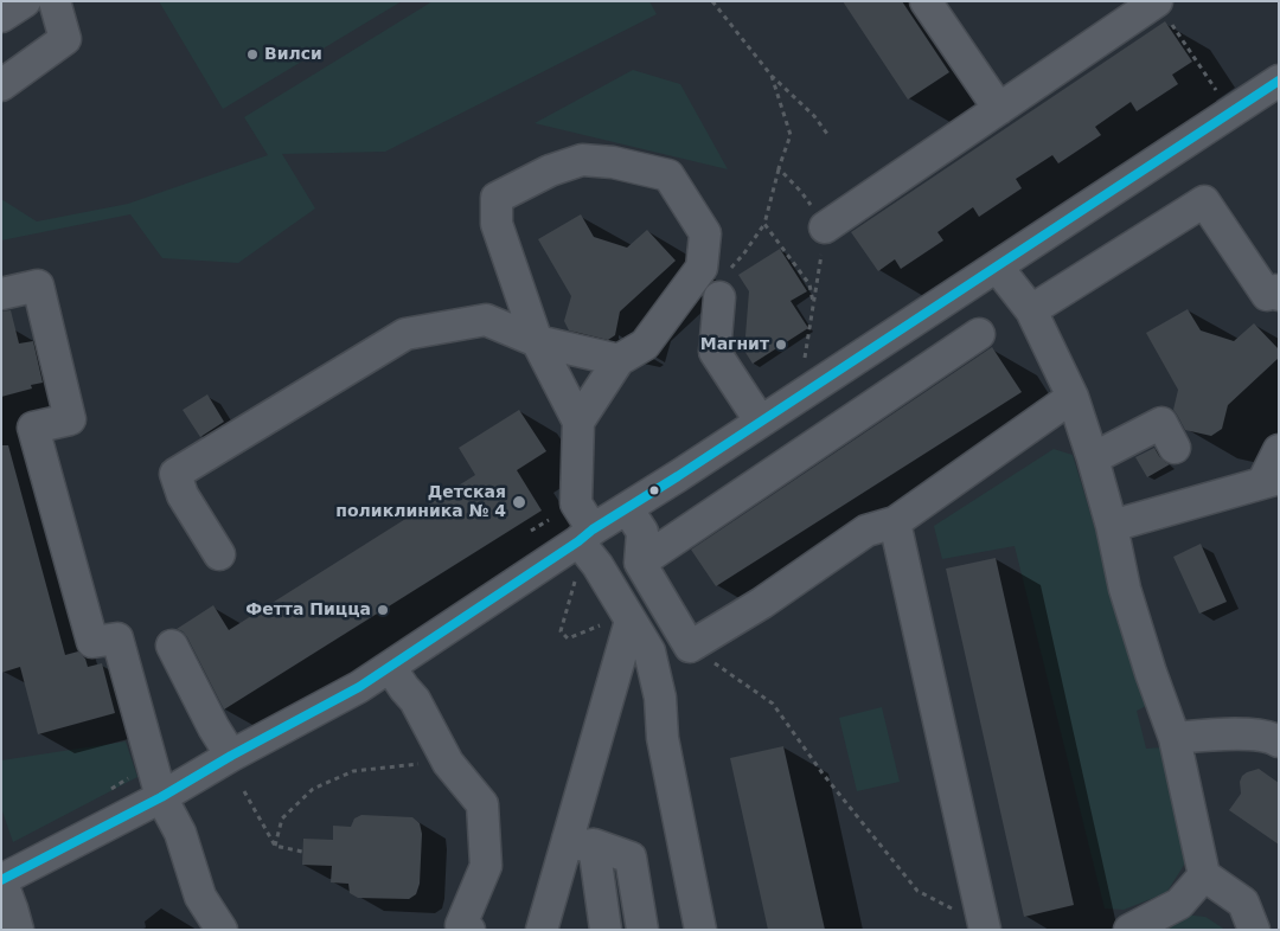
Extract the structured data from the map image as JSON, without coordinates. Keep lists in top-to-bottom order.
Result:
{
  "places": [
    "Вилси",
    "Магнит",
    "Детская поликлиника № 4",
    "Фетта Пицца"
  ]
}
